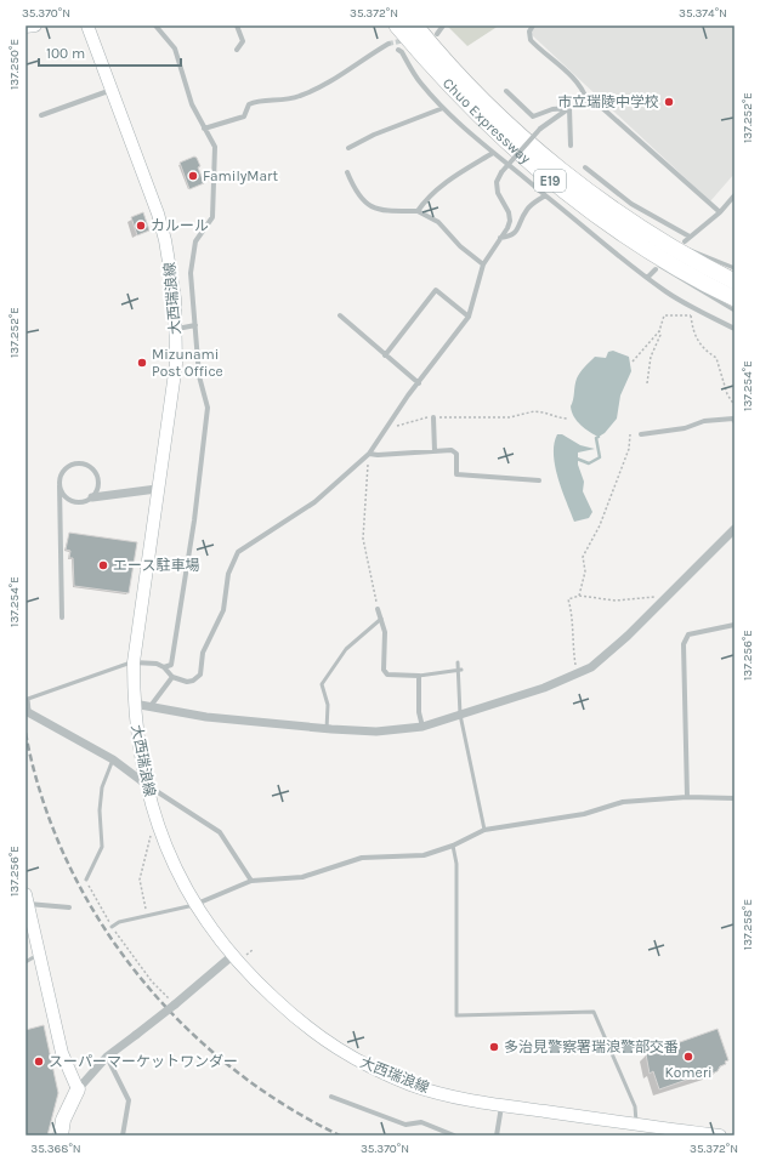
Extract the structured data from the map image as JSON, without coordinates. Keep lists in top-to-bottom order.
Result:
{
  "streets": {
    "highway": ["Chuo Expressway", "E19"],
    "main road": ["大西瑞浪線"]
  },
  "places": [
    "市立瑞陵中学校",
    "FamilyMart",
    "カルール",
    "Mizunami Post Office",
    "エース駐車場",
    "多治見警察署瑞浪警部交番",
    "Komeri",
    "スーパーマーケットワンダー"
  ],
  "scale_bar": "100 m",
  "coordinates": [
    "35.370°N",
    "35.372°N",
    "35.374°N",
    "137.250°E",
    "137.252°E",
    "137.254°E",
    "137.256°E",
    "137.258°E",
    "35.368°N"
  ]
}
